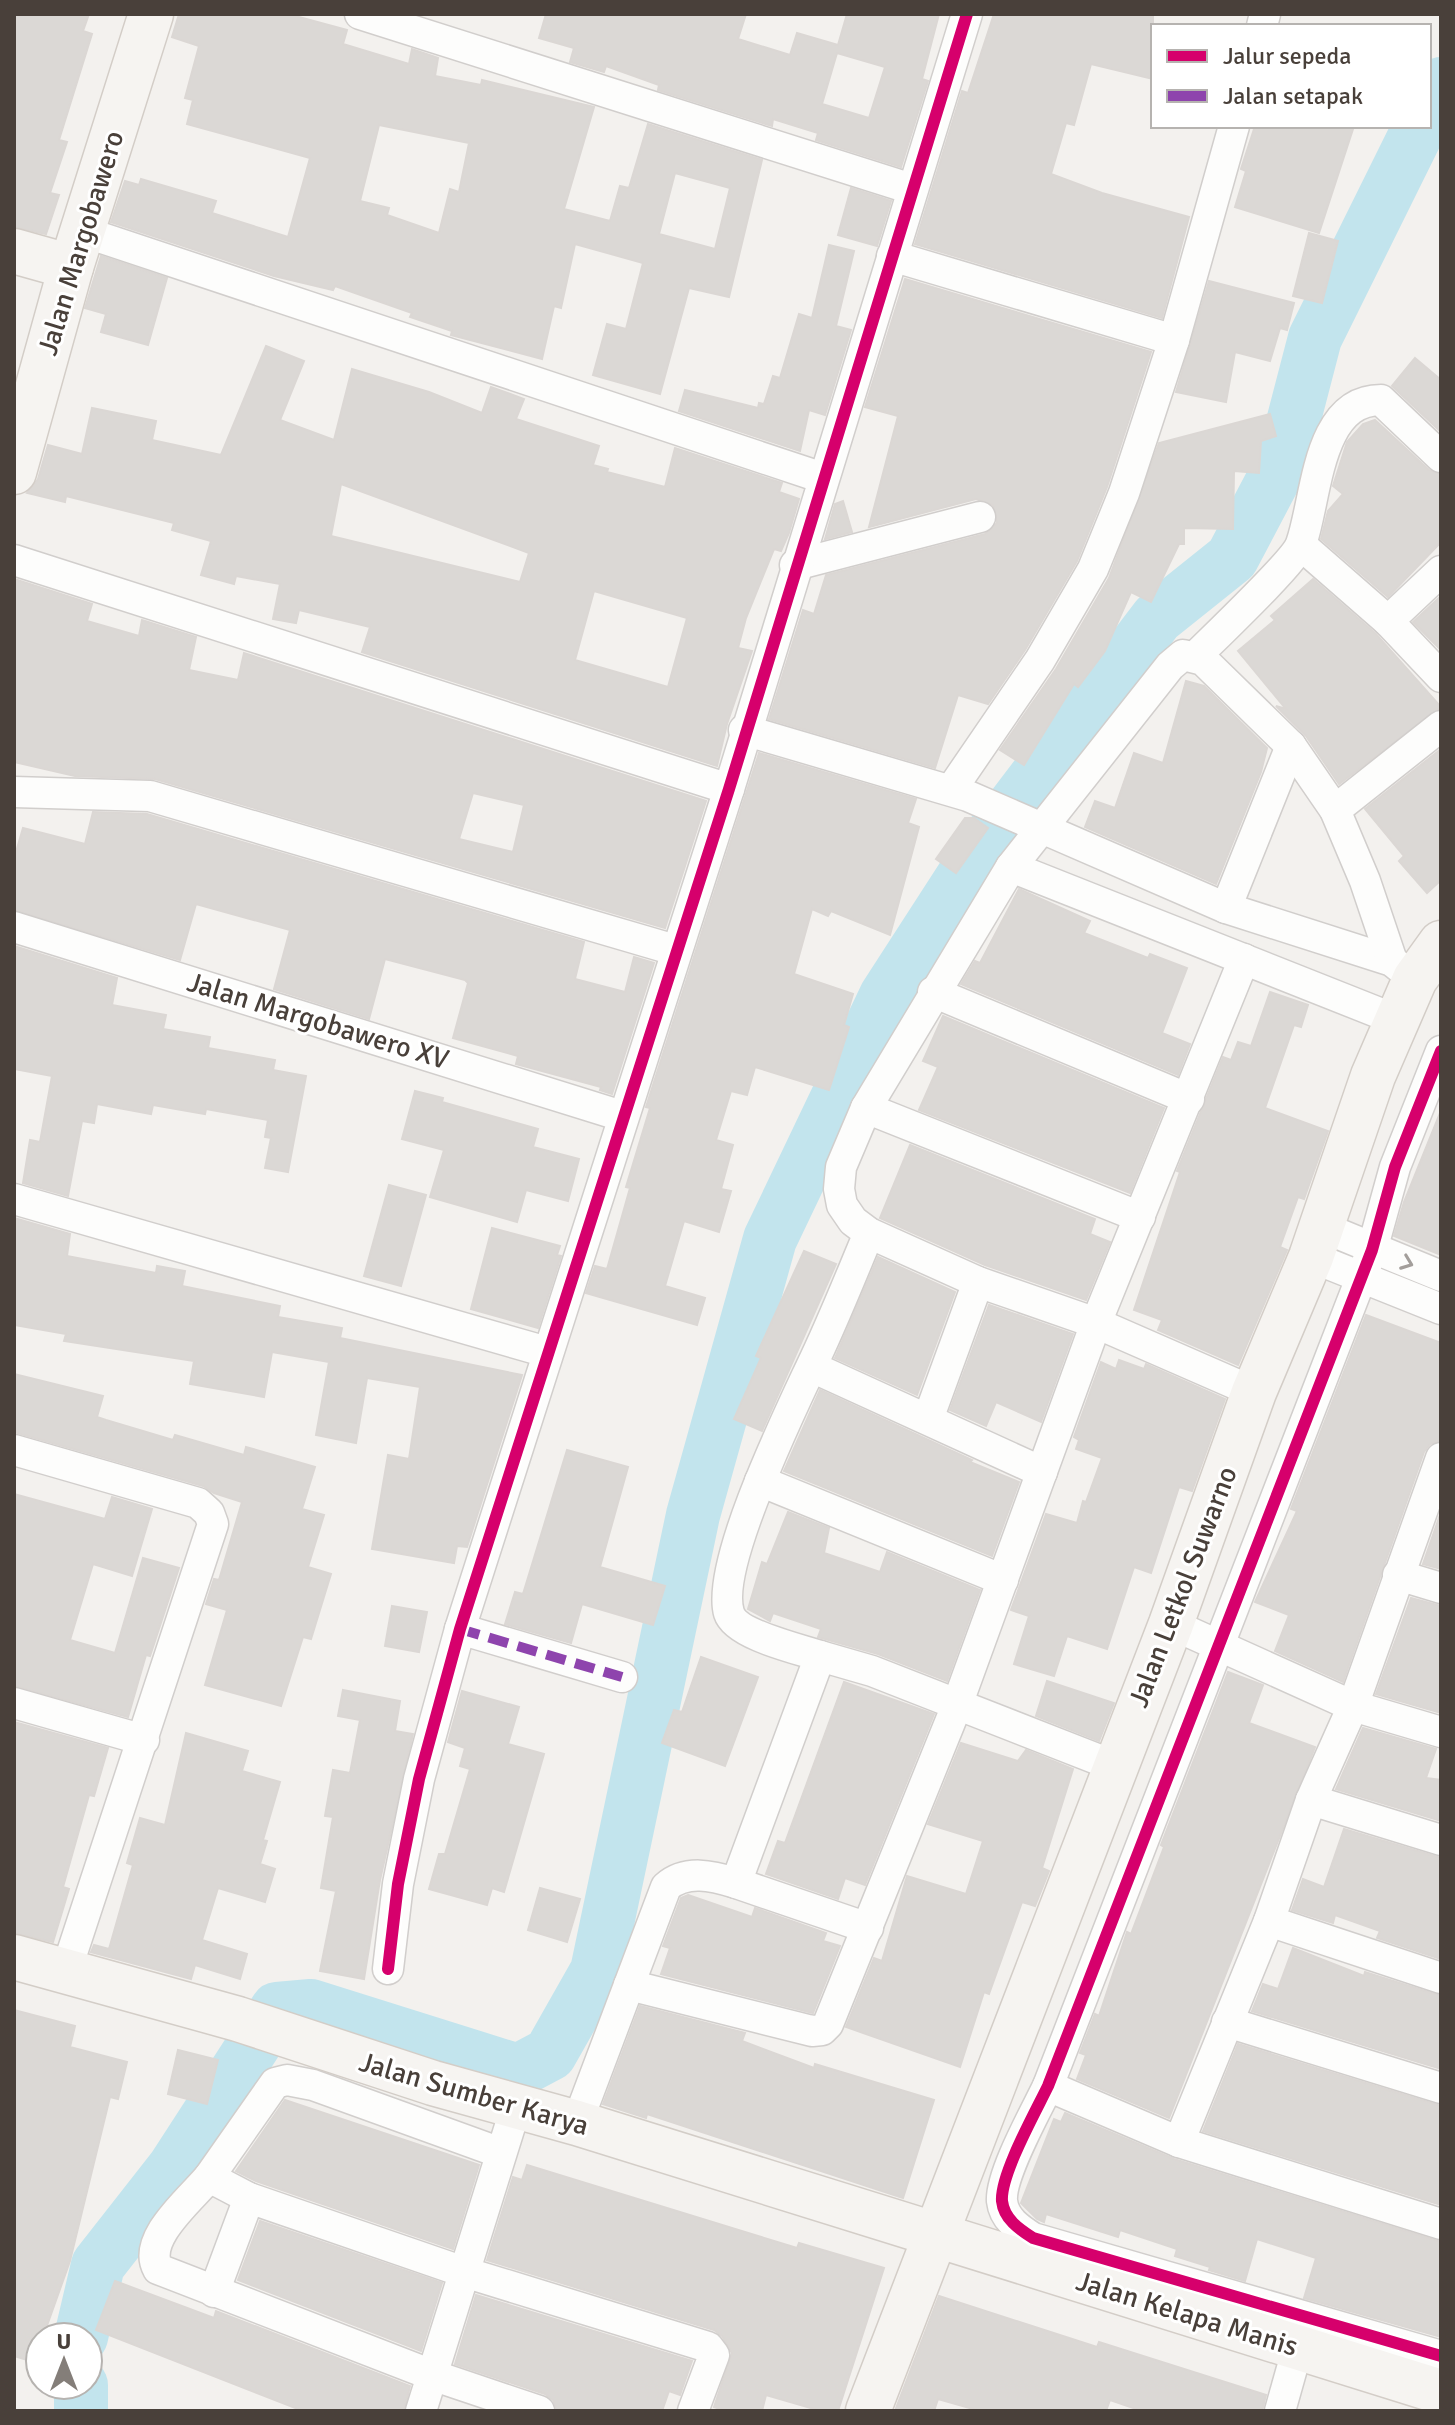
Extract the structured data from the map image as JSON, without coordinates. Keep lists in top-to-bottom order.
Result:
{
  "streets": {
    "street": [
      "Jalan Margobawero",
      "Jalan Margobawero XV",
      "Jalan Letkol Suwarno",
      "Jalan Sumber Karya",
      "Jalan Kelapa Manis"
    ]
  },
  "crossings": [
    ["Jalan Letkol Suwarno", "Jalan Sumber Karya"],
    ["Jalan Letkol Suwarno", "Jalan Kelapa Manis"],
    ["Jalan Sumber Karya", "Jalan Kelapa Manis"]
  ],
  "legend": ["Jalur sepeda", "Jalan setapak"],
  "north": "top"
}
